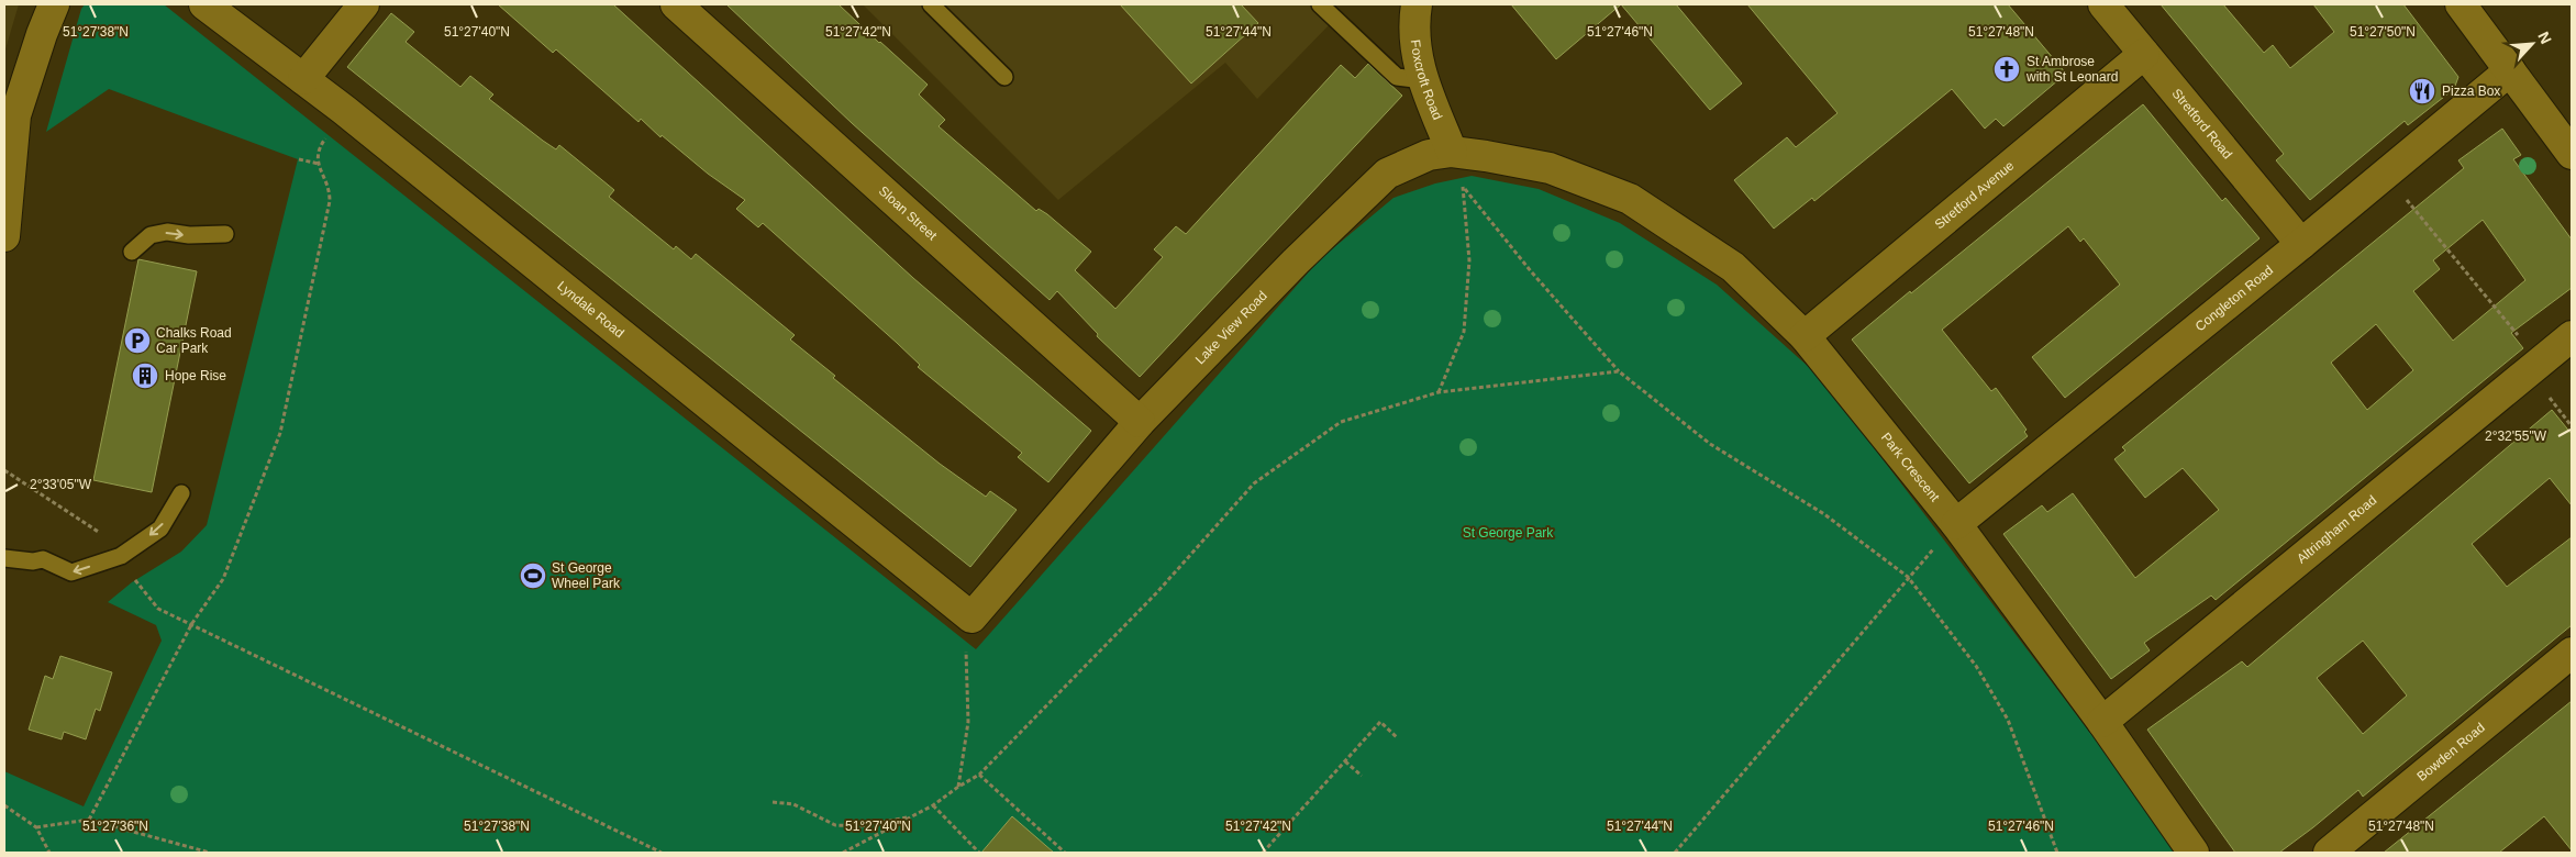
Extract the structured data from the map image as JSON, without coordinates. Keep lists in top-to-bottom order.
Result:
{
  "streets": {
    "street": [
      "Foxcroft Road",
      "Stretford Road",
      "Stretford Avenue",
      "Sloan Street",
      "Congleton Road",
      "Lyndale Road",
      "Lake View Road",
      "Park Crescent",
      "Altringham Road",
      "Bowden Road"
    ]
  },
  "crossings": [
    ["Foxcroft Road", "Lake View Road"],
    ["Stretford Road", "Stretford Avenue"],
    ["Stretford Road", "Congleton Road"],
    ["Stretford Avenue", "Park Crescent"],
    ["Sloan Street", "Lake View Road"],
    ["Congleton Road", "Park Crescent"],
    ["Lyndale Road", "Lake View Road"],
    ["Lake View Road", "Park Crescent"],
    ["Park Crescent", "Altringham Road"]
  ],
  "parks": ["St George Park"],
  "places": {
    "church": ["St Ambrose with St Leonard"],
    "restaurant": ["Pizza Box"],
    "parking": ["Chalks Road Car Park"],
    "building": ["Hope Rise"],
    "sports": ["St George Wheel Park"]
  },
  "north": "top right",
  "coordinates": [
    "51°27'38\"N",
    "51°27'40\"N",
    "51°27'42\"N",
    "51°27'44\"N",
    "51°27'46\"N",
    "51°27'48\"N",
    "51°27'50\"N",
    "2°32'55\"W",
    "2°33'05\"W",
    "51°27'36\"N"
  ]
}
